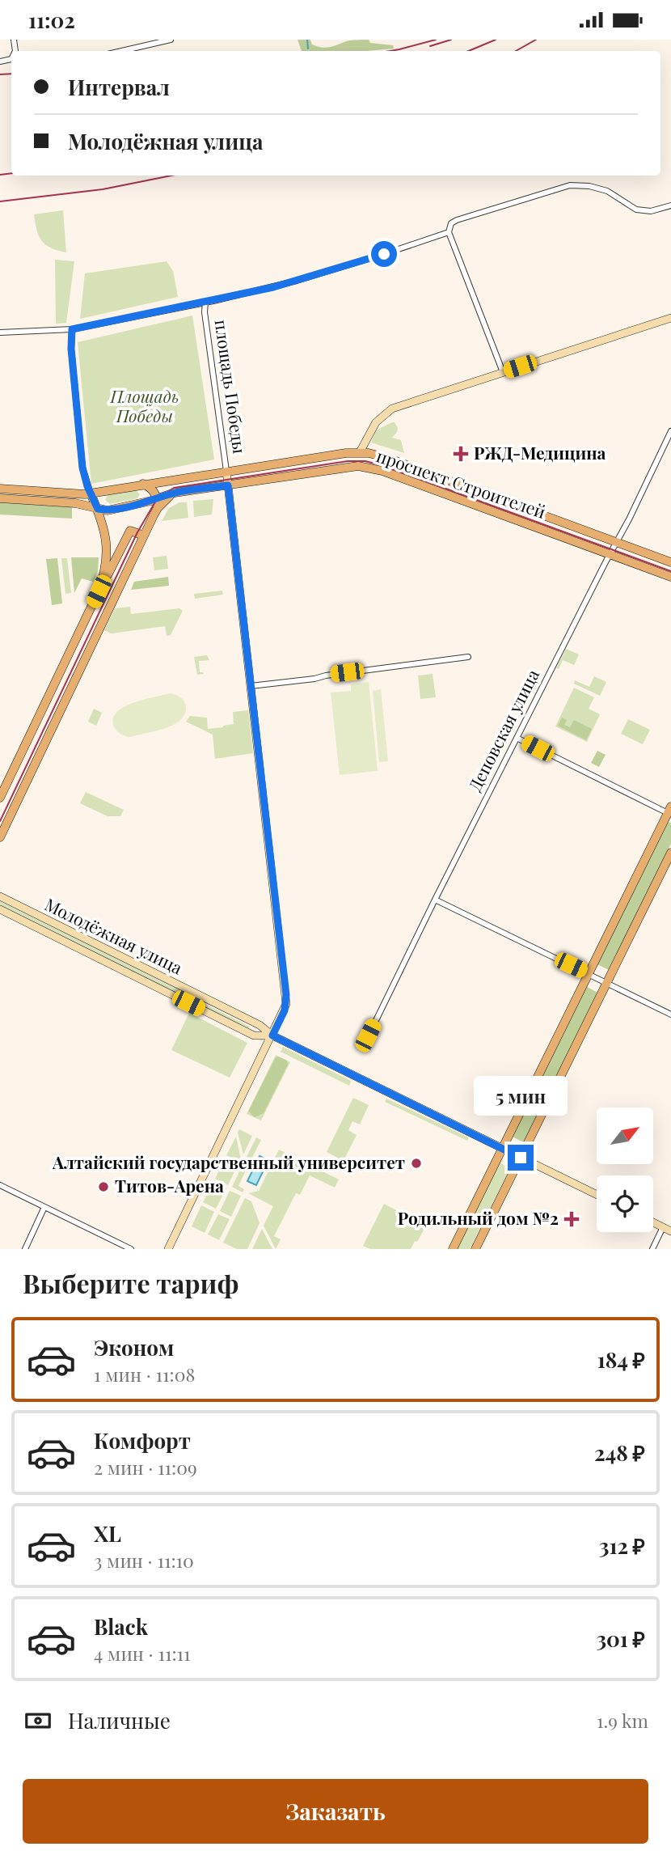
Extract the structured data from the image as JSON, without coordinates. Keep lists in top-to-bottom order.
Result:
{
  "streets": {
    "main road": ["проспект Строителей"],
    "street": ["площадь Победы", "Деповская улица", "Молодёжная улица"]
  },
  "crossings": [
    ["площадь Победы", "проспект Строителей"],
    ["проспект Строителей", "Деповская улица"]
  ],
  "parks": ["Площадь Победы"],
  "places": {
    "health": ["РЖД-Медицина", "Родильный дом №2"],
    "other": ["Алтайский государственный университет", "Титов-Арена"]
  },
  "north": "top right",
  "page": {
    "status": "11:02",
    "banner": ["Интервал", "Молодёжная улица"],
    "bubble": "5 мин",
    "heading": "Выберите тариф",
    "list": [
      {
        "name": "Эконом",
        "note": "1 мин · 11:08",
        "value": "184 ₽"
      },
      {
        "name": "Комфорт",
        "note": "2 мин · 11:09",
        "value": "248 ₽"
      },
      {
        "name": "XL",
        "note": "3 мин · 11:10",
        "value": "312 ₽"
      },
      {
        "name": "Black",
        "note": "4 мин · 11:11",
        "value": "301 ₽"
      }
    ],
    "pay": ["Наличные", "1.9 km"],
    "buttons": "Заказать"
  }
}
